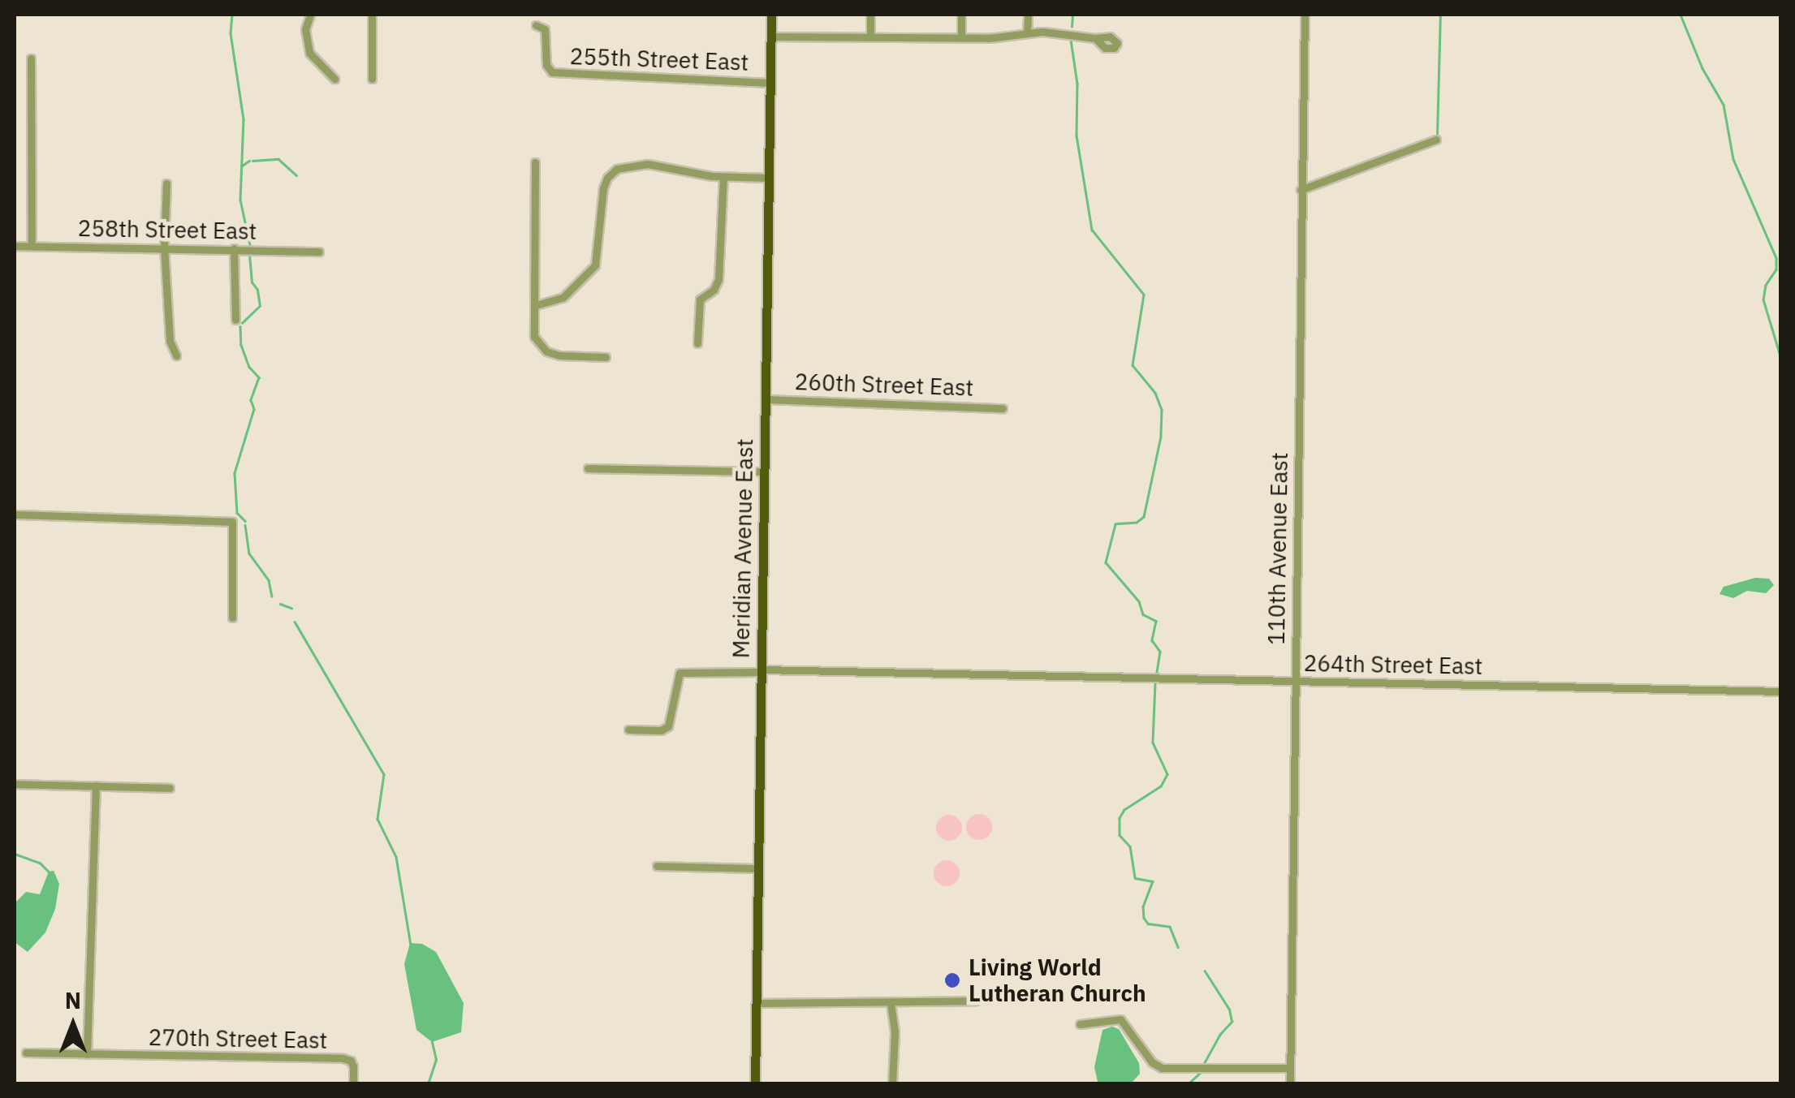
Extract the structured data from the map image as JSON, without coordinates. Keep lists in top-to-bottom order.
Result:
{
  "streets": {
    "main road": ["Meridian Avenue East"],
    "street": [
      "255th Street East",
      "258th Street East",
      "260th Street East",
      "110th Avenue East",
      "264th Street East",
      "270th Street East"
    ]
  },
  "crossings": [
    ["255th Street East", "Meridian Avenue East"],
    ["260th Street East", "Meridian Avenue East"],
    ["Meridian Avenue East", "264th Street East"],
    ["110th Avenue East", "264th Street East"]
  ],
  "places": ["Living World Lutheran Church"],
  "north": "top"
}
